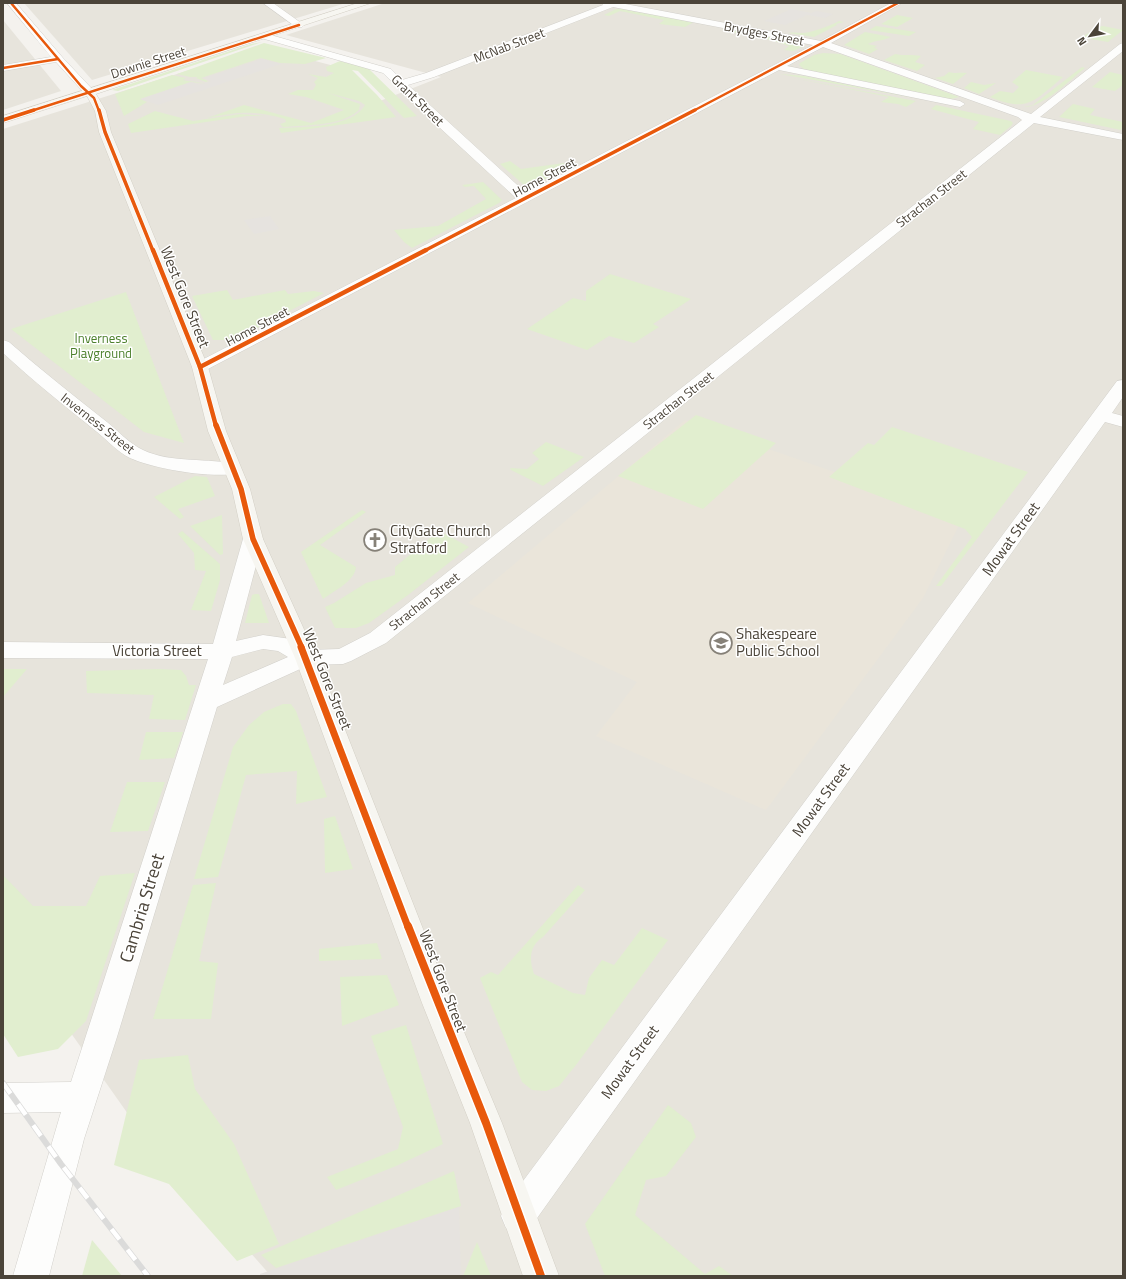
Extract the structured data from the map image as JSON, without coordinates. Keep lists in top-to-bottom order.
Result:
{
  "streets": {
    "street": [
      "Brydges Street",
      "McNab Street",
      "Downie Street",
      "Grant Street",
      "Home Street",
      "Strachan Street",
      "West Gore Street",
      "Inverness Street",
      "Mowat Street",
      "Victoria Street",
      "Cambria Street"
    ]
  },
  "crossings": [
    ["Brydges Street", "McNab Street"],
    ["Brydges Street", "Home Street"],
    ["Brydges Street", "Strachan Street"],
    ["McNab Street", "Grant Street"],
    ["Downie Street", "Grant Street"],
    ["Downie Street", "West Gore Street"],
    ["Grant Street", "Home Street"],
    ["Home Street", "West Gore Street"],
    ["Strachan Street", "West Gore Street"],
    ["Strachan Street", "Victoria Street"],
    ["Strachan Street", "Cambria Street"],
    ["West Gore Street", "Inverness Street"],
    ["West Gore Street", "Mowat Street"],
    ["West Gore Street", "Victoria Street"],
    ["West Gore Street", "Cambria Street"],
    ["Victoria Street", "Cambria Street"]
  ],
  "parks": ["Inverness Playground"],
  "places": {
    "church": ["CityGate Church Stratford"],
    "school or university": ["Shakespeare Public School"]
  },
  "north": "bottom left"
}
